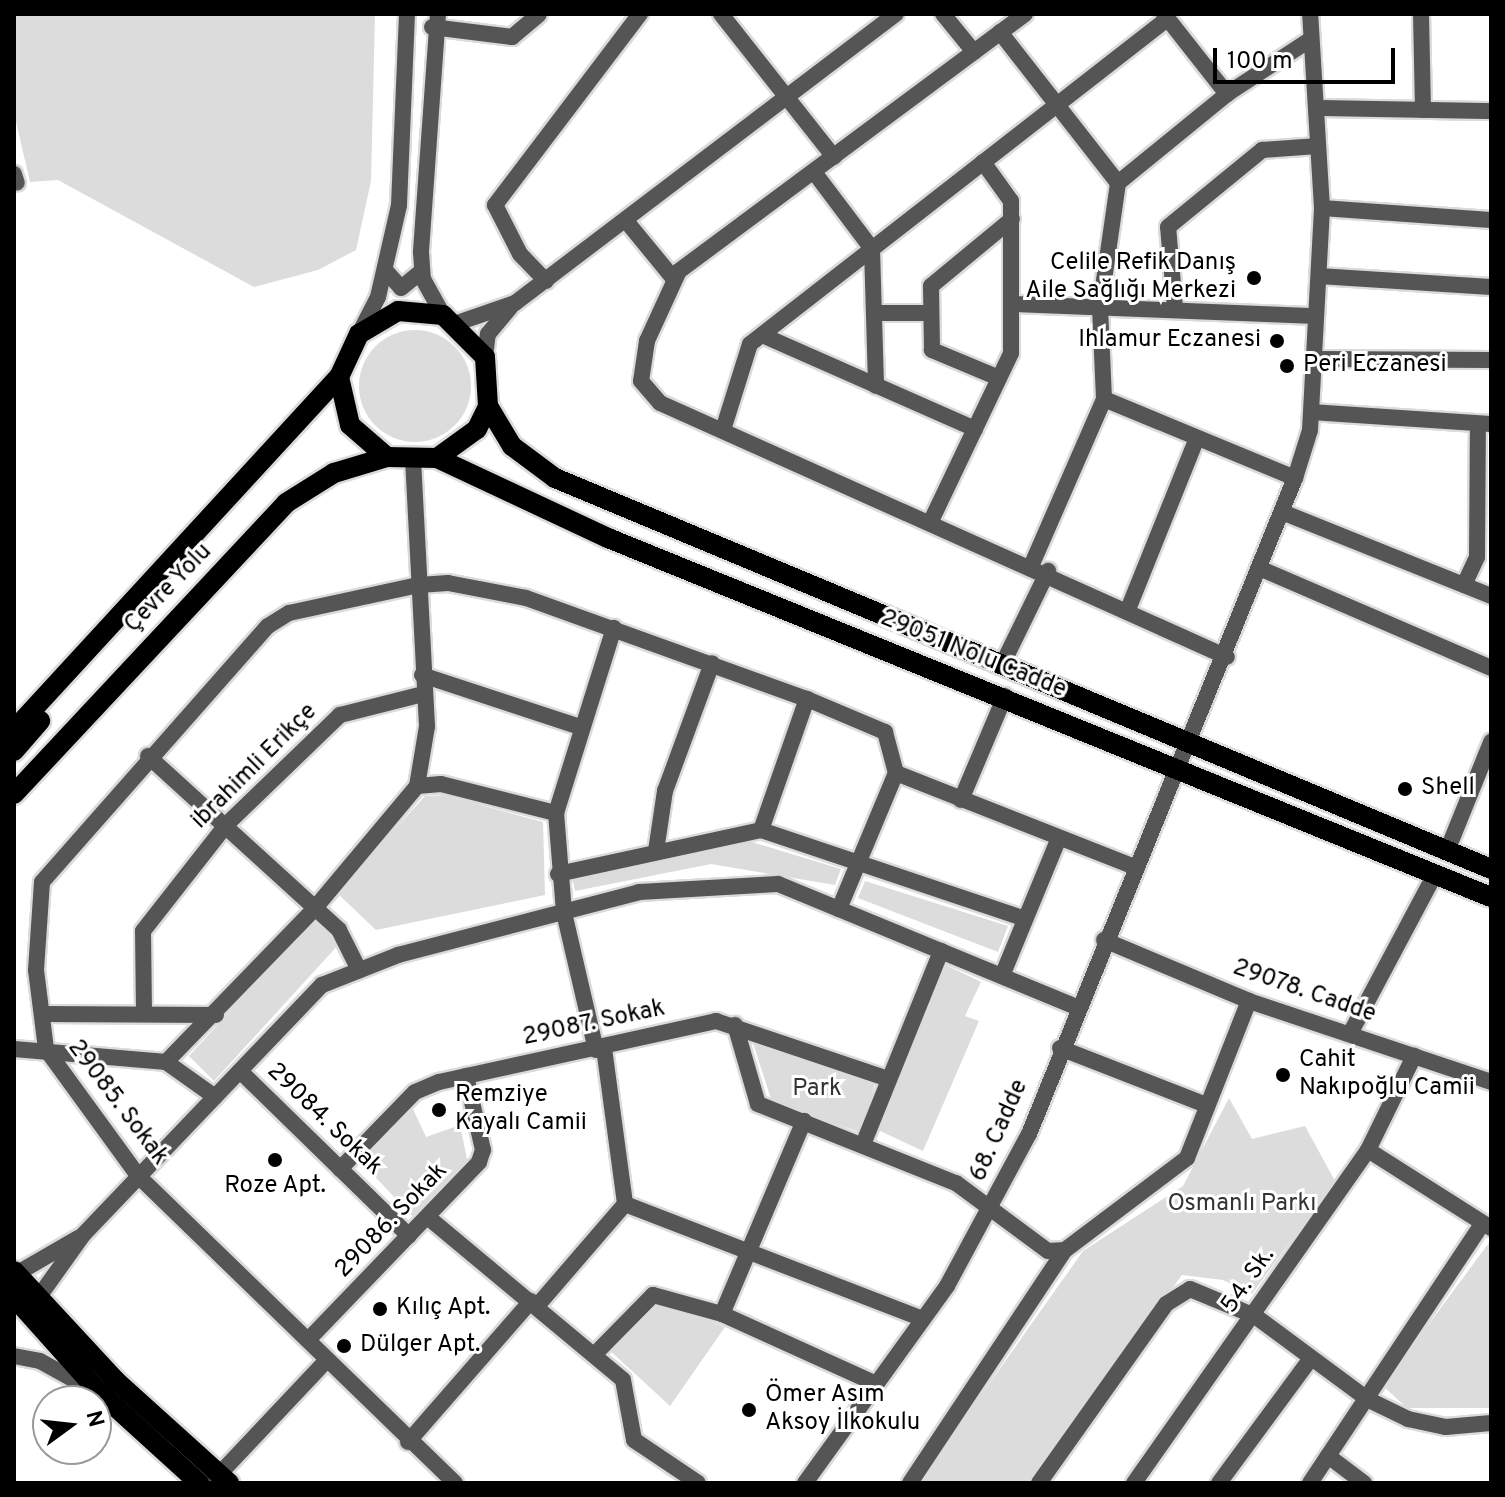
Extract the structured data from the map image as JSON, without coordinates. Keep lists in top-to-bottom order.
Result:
{
  "streets": {
    "main road": ["Çevre Yolu", "29051 Nolu Cadde"],
    "street": [
      "ibrahimli Erikçe",
      "29078. Cadde",
      "29087. Sokak",
      "29085. Sokak",
      "29084. Sokak",
      "68. Cadde",
      "29086. Sokak",
      "54. Sk."
    ]
  },
  "crossings": [
    ["Çevre Yolu", "29051 Nolu Cadde"],
    ["29051 Nolu Cadde", "68. Cadde"],
    ["29078. Cadde", "68. Cadde"],
    ["29078. Cadde", "54. Sk."],
    ["29087. Sokak", "29084. Sokak"],
    ["29087. Sokak", "29086. Sokak"],
    ["29085. Sokak", "29086. Sokak"],
    ["29084. Sokak", "29086. Sokak"]
  ],
  "parks": ["Park", "Osmanlı Parkı"],
  "places": [
    "Celile Refik Danış Aile Sağlığı Merkezi",
    "Ihlamur Eczanesi",
    "Peri Eczanesi",
    "Shell",
    "Cahit Nakıpoğlu Camii",
    "Remziye Kayalı Camii",
    "Roze Apt.",
    "Kılıç Apt.",
    "Dülger Apt.",
    "Ömer Asım Aksoy İlkokulu"
  ],
  "scale_bar": "100 m",
  "north": "right"
}
